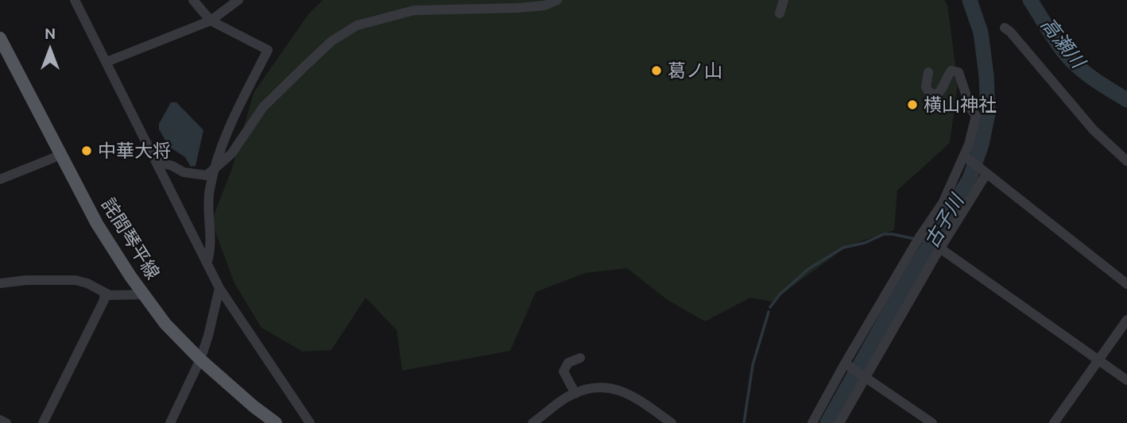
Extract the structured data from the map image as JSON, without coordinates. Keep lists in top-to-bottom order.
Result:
{
  "streets": {
    "main road": ["詫間琴平線"]
  },
  "water": ["高瀬川", "古子川"],
  "places": ["葛ノ山", "横山神社", "中華大将"],
  "north": "top"
}
